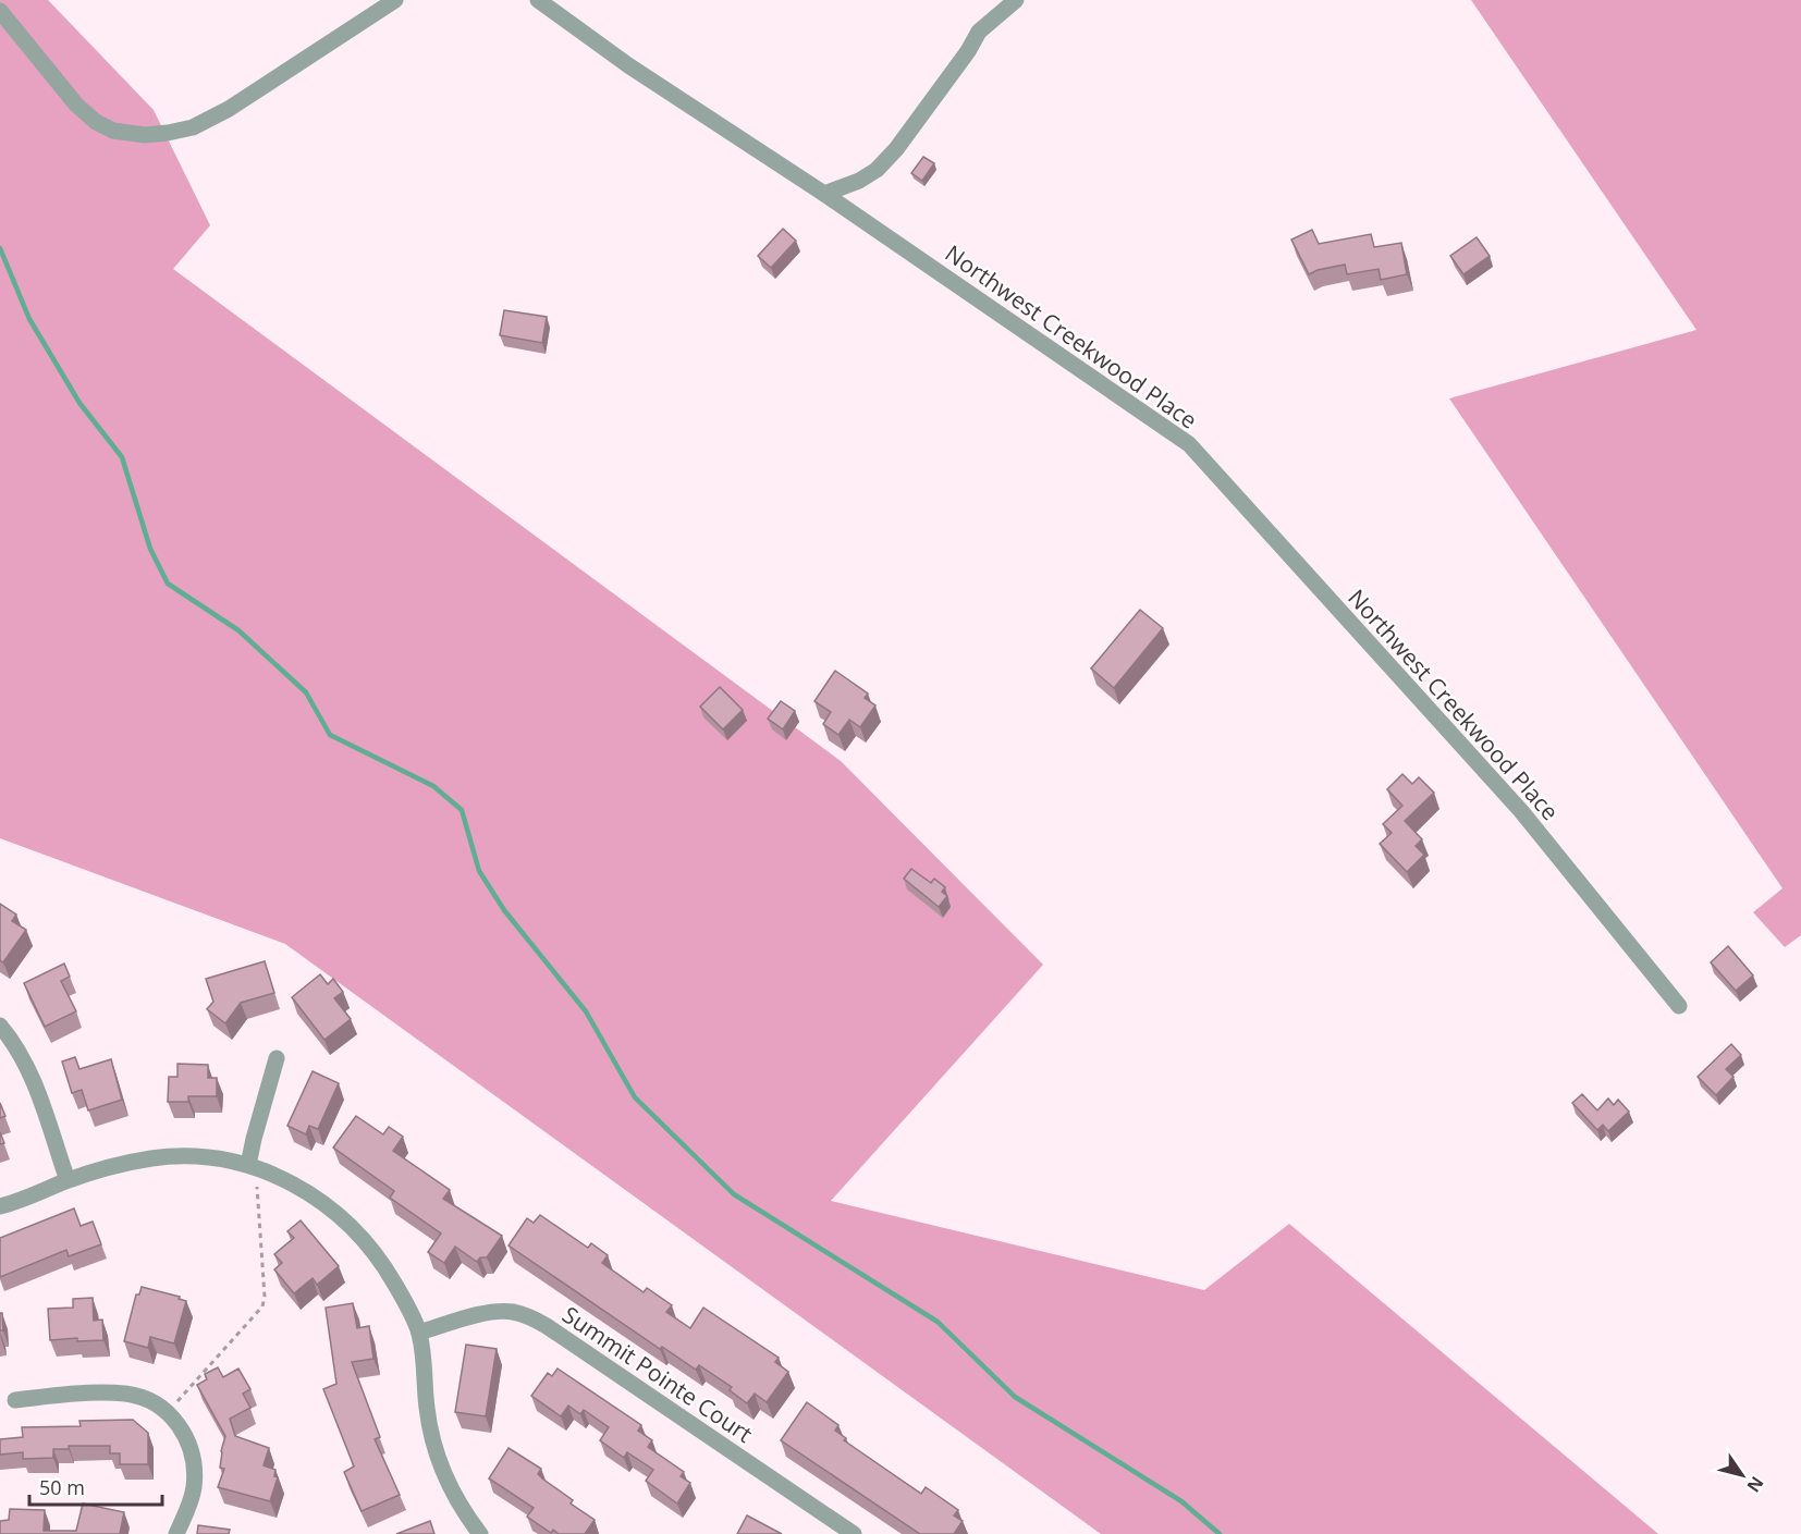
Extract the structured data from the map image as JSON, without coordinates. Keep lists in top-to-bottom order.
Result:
{
  "streets": {
    "street": ["Northwest Creekwood Place", "Summit Pointe Court"]
  },
  "scale_bar": "50 m",
  "north": "bottom right"
}
